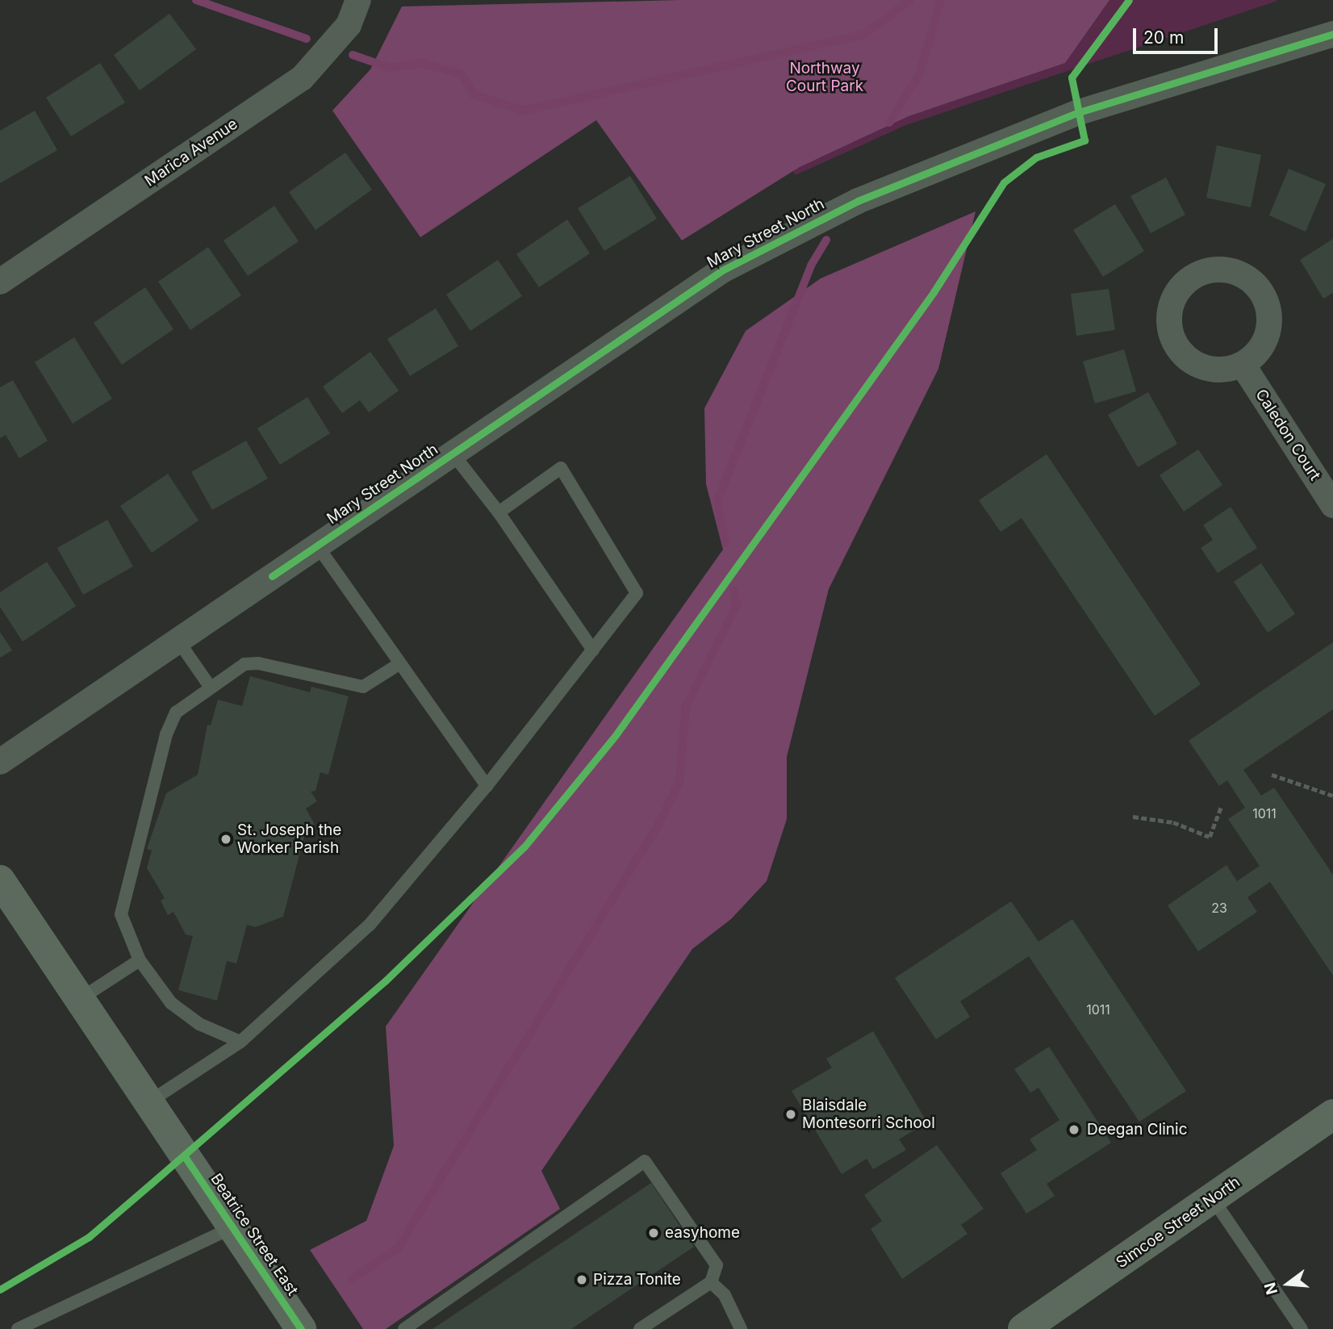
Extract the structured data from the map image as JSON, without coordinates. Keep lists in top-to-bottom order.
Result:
{
  "streets": {
    "street": [
      "Marica Avenue",
      "Mary Street North",
      "Caledon Court",
      "Simcoe Street North",
      "Beatrice Street East"
    ]
  },
  "parks": ["Northway Court Park"],
  "places": [
    "St. Joseph the Worker Parish",
    "Blaisdale Montesorri School",
    "Deegan Clinic",
    "easyhome",
    "Pizza Tonite"
  ],
  "house_numbers": ["1011", "23", "1011"],
  "scale_bar": "20 m",
  "north": "left"
}
